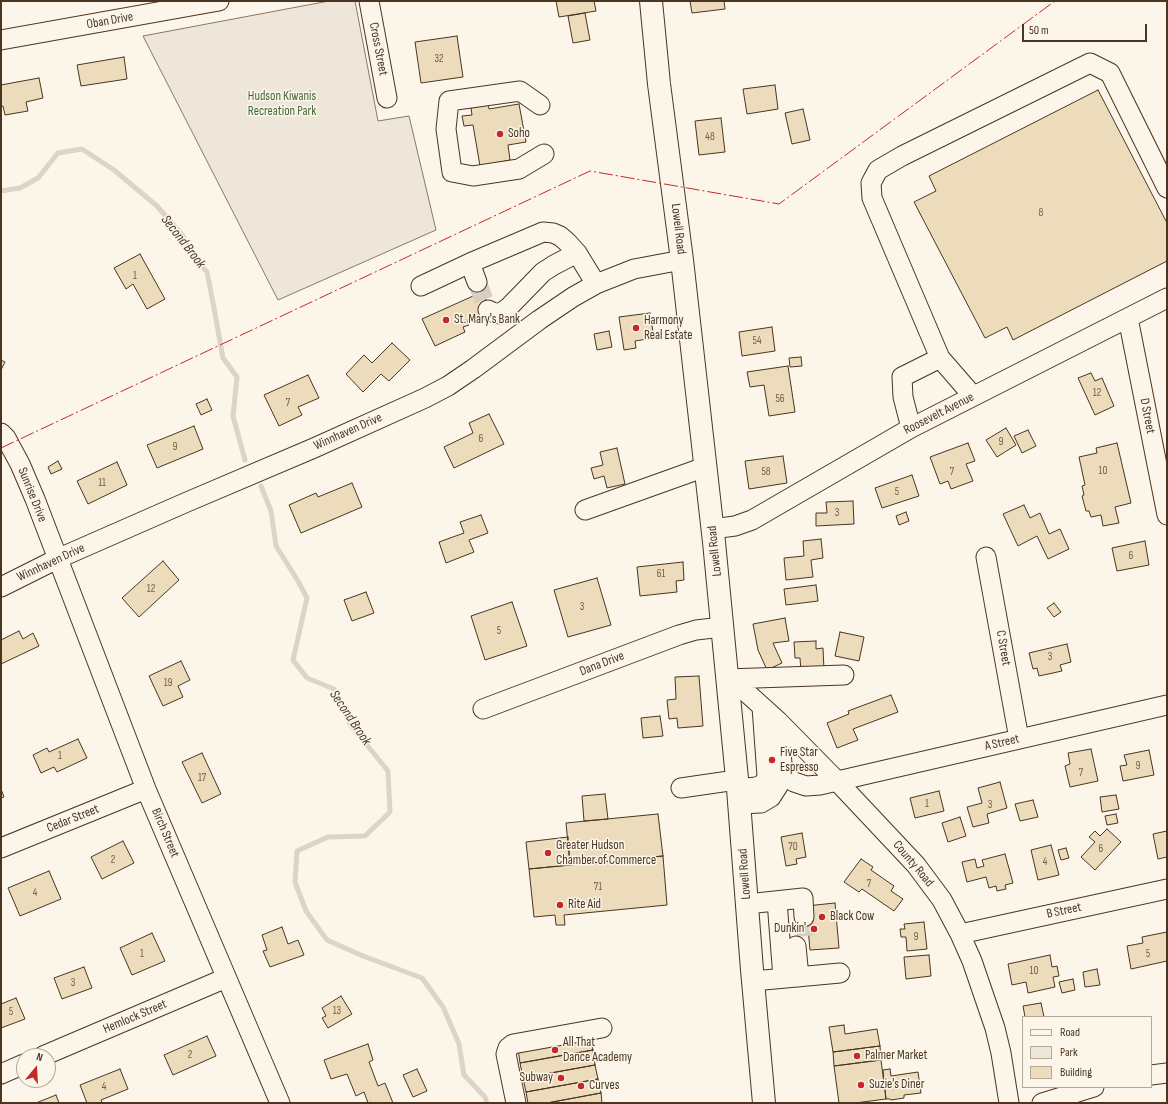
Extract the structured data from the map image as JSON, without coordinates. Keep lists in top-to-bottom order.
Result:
{
  "streets": {
    "main road": ["Lowell Road"],
    "street": [
      "Oban Drive",
      "Cross Street",
      "Roosevelt Avenue",
      "D Street",
      "Winnhaven Drive",
      "Sunrise Drive",
      "C Street",
      "Dana Drive",
      "A Street",
      "Cedar Street",
      "Birch Street",
      "County Road",
      "B Street",
      "Hemlock Street"
    ]
  },
  "crossings": [
    ["Lowell Road", "Roosevelt Avenue"],
    ["Lowell Road", "Winnhaven Drive"],
    ["Lowell Road", "Dana Drive"],
    ["Lowell Road", "County Road"],
    ["Roosevelt Avenue", "D Street"],
    ["Winnhaven Drive", "Sunrise Drive"],
    ["Winnhaven Drive", "Birch Street"],
    ["Sunrise Drive", "Birch Street"],
    ["C Street", "A Street"],
    ["A Street", "County Road"],
    ["Cedar Street", "Birch Street"],
    ["Birch Street", "Hemlock Street"],
    ["County Road", "B Street"]
  ],
  "water": ["Second Brook"],
  "parks": ["Hudson Kiwanis Recreation Park"],
  "places": [
    "Soho",
    "St. Mary's Bank",
    "Harmony Real Estate",
    "Five Star Espresso",
    "Greater Hudson Chamber of Commerce",
    "Rite Aid",
    "Black Cow",
    "Dunkin'",
    "All That Dance Academy",
    "Palmer Market",
    "Subway",
    "Suzie's Diner",
    "Curves"
  ],
  "house_numbers": [
    "32",
    "48",
    "8",
    "1",
    "54",
    "12",
    "56",
    "7",
    "6",
    "9",
    "9",
    "10",
    "58",
    "7",
    "11",
    "5",
    "3",
    "6",
    "61",
    "12",
    "3",
    "5",
    "3",
    "19",
    "1",
    "9",
    "7",
    "17",
    "1",
    "3",
    "70",
    "6",
    "2",
    "4",
    "7",
    "71",
    "4",
    "9",
    "1",
    "5",
    "10",
    "3",
    "13",
    "5",
    "2",
    "4"
  ],
  "legend": ["Road", "Park", "Building"],
  "scale_bar": "50 m",
  "north": "top"
}
